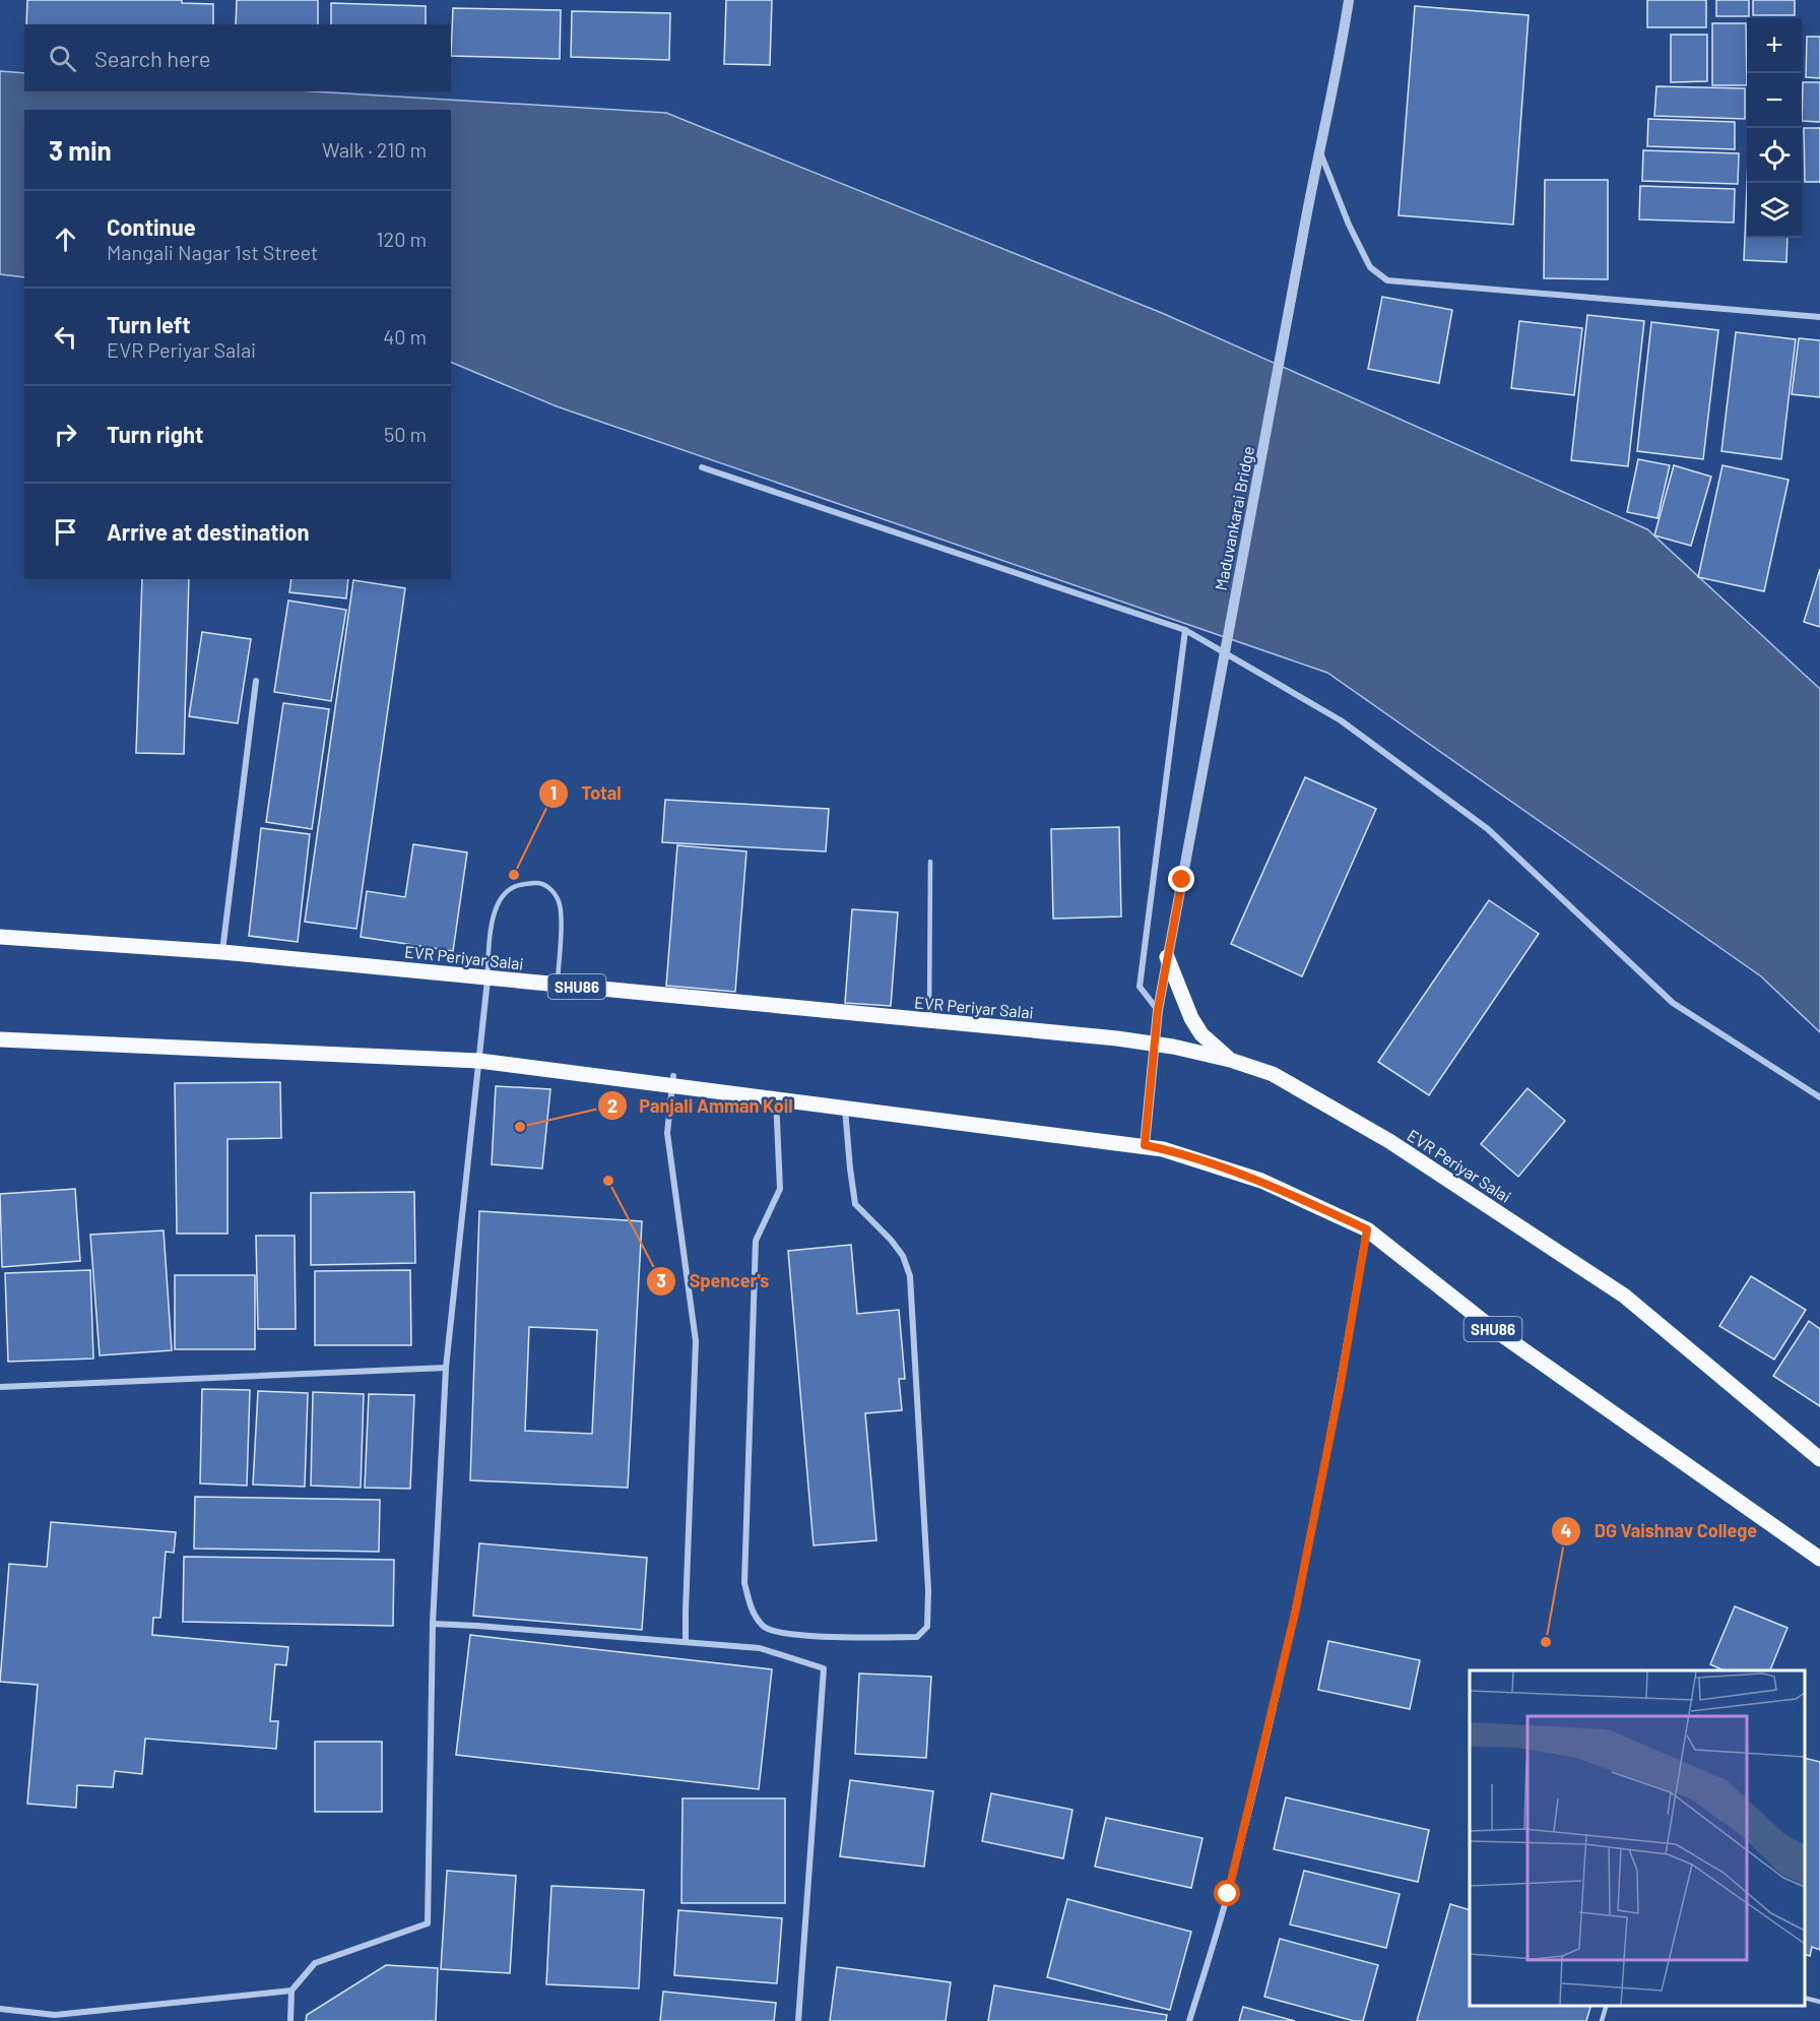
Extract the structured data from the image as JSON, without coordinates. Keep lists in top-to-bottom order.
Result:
{
  "streets": {
    "main road": ["EVR Periyar Salai", "SHU86"],
    "street": ["Maduvankarai Bridge"]
  },
  "crossings": [
    ["Maduvankarai Bridge", "EVR Periyar Salai"],
    ["Maduvankarai Bridge", "SHU86"]
  ],
  "places": [
    "Total",
    "Panjali Amman Koil",
    "Spencer's",
    "DG Vaishnav College"
  ],
  "page": {
    "map_buttons": ["+", "−"],
    "search": "Search here",
    "heading": ["3 min", "Walk · 210 m"],
    "list": [
      ["Continue", "Mangali Nagar 1st Street", "120 m"],
      ["Turn left", "EVR Periyar Salai", "40 m"],
      ["Turn right", "50 m"],
      "Arrive at destination"
    ]
  }
}
